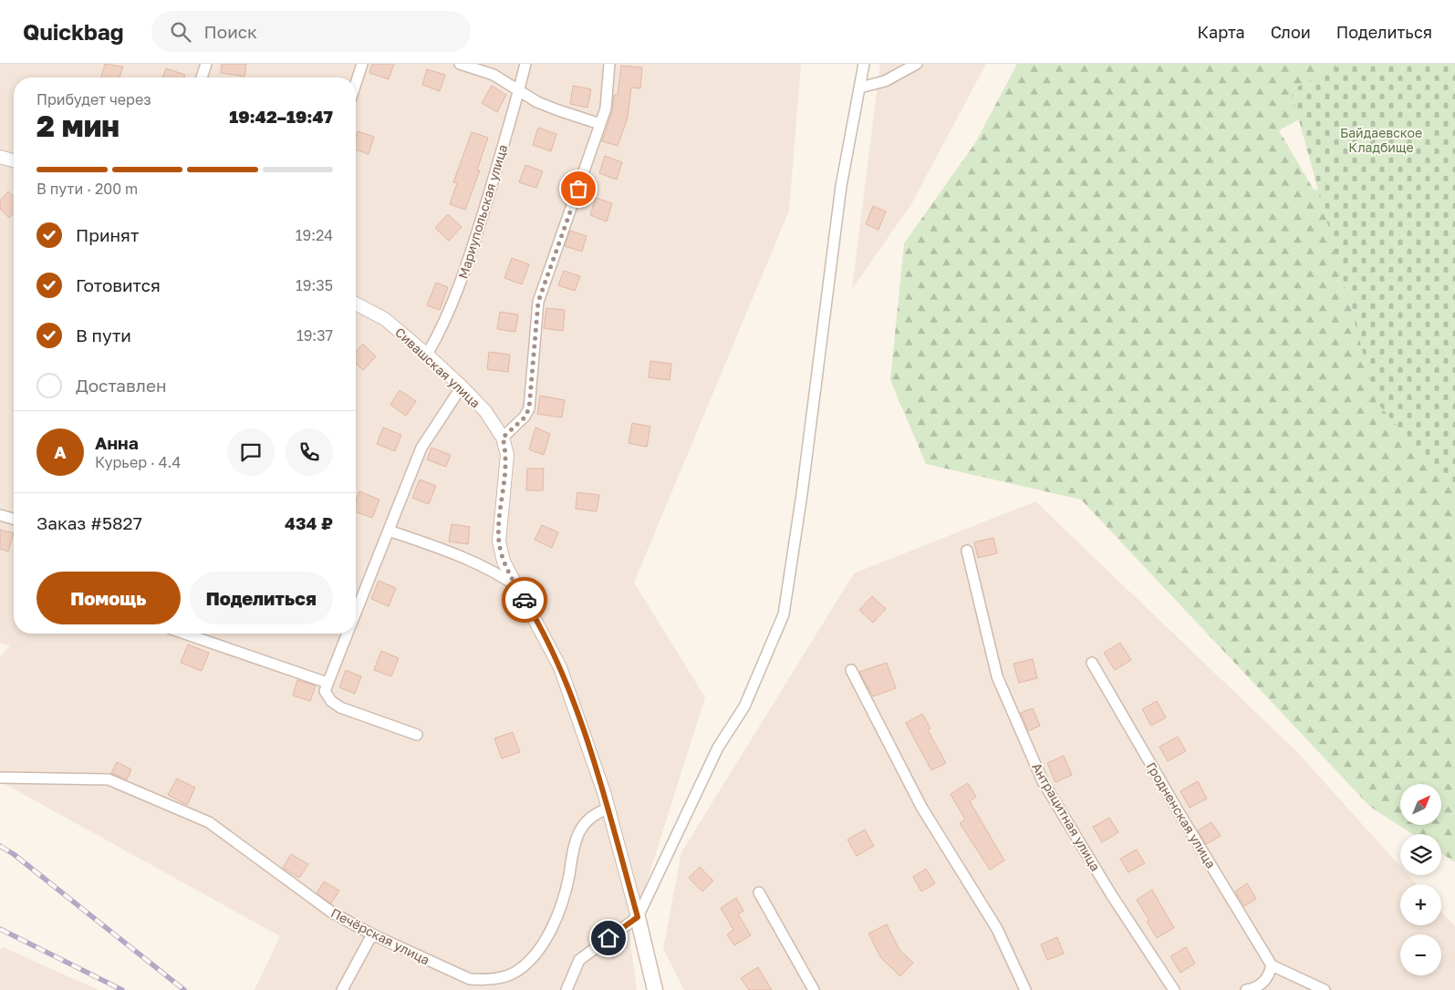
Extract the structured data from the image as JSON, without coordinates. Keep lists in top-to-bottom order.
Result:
{
  "streets": {
    "street": [
      "Мариупольская улица",
      "Сивашская улица",
      "Гродненская улица",
      "Антрацитная улица",
      "Печёрская улица"
    ]
  },
  "crossings": [
    ["Мариупольская улица", "Сивашская улица"],
    ["Сивашская улица", "Печёрская улица"]
  ],
  "parks": ["Байдаевское Кладбище"],
  "north": "top right",
  "page": {
    "header": "Quickbag",
    "search": "Поиск",
    "nav": ["Карта", "Слои", "Поделиться"],
    "heading": ["2 мин", "Прибудет через", "19:42–19:47"],
    "panel": [
      "Анна",
      "Курьер · 4.4",
      "Заказ #5827",
      "434 ₽"
    ],
    "bar": "В пути · 200 m",
    "list": [
      ["Принят", "19:24"],
      ["Готовится", "19:35"],
      ["В пути", "19:37"],
      "Доставлен"
    ],
    "round": "А",
    "buttons": ["Помощь", "Поделиться"],
    "map_buttons": ["+", "−"]
  }
}
